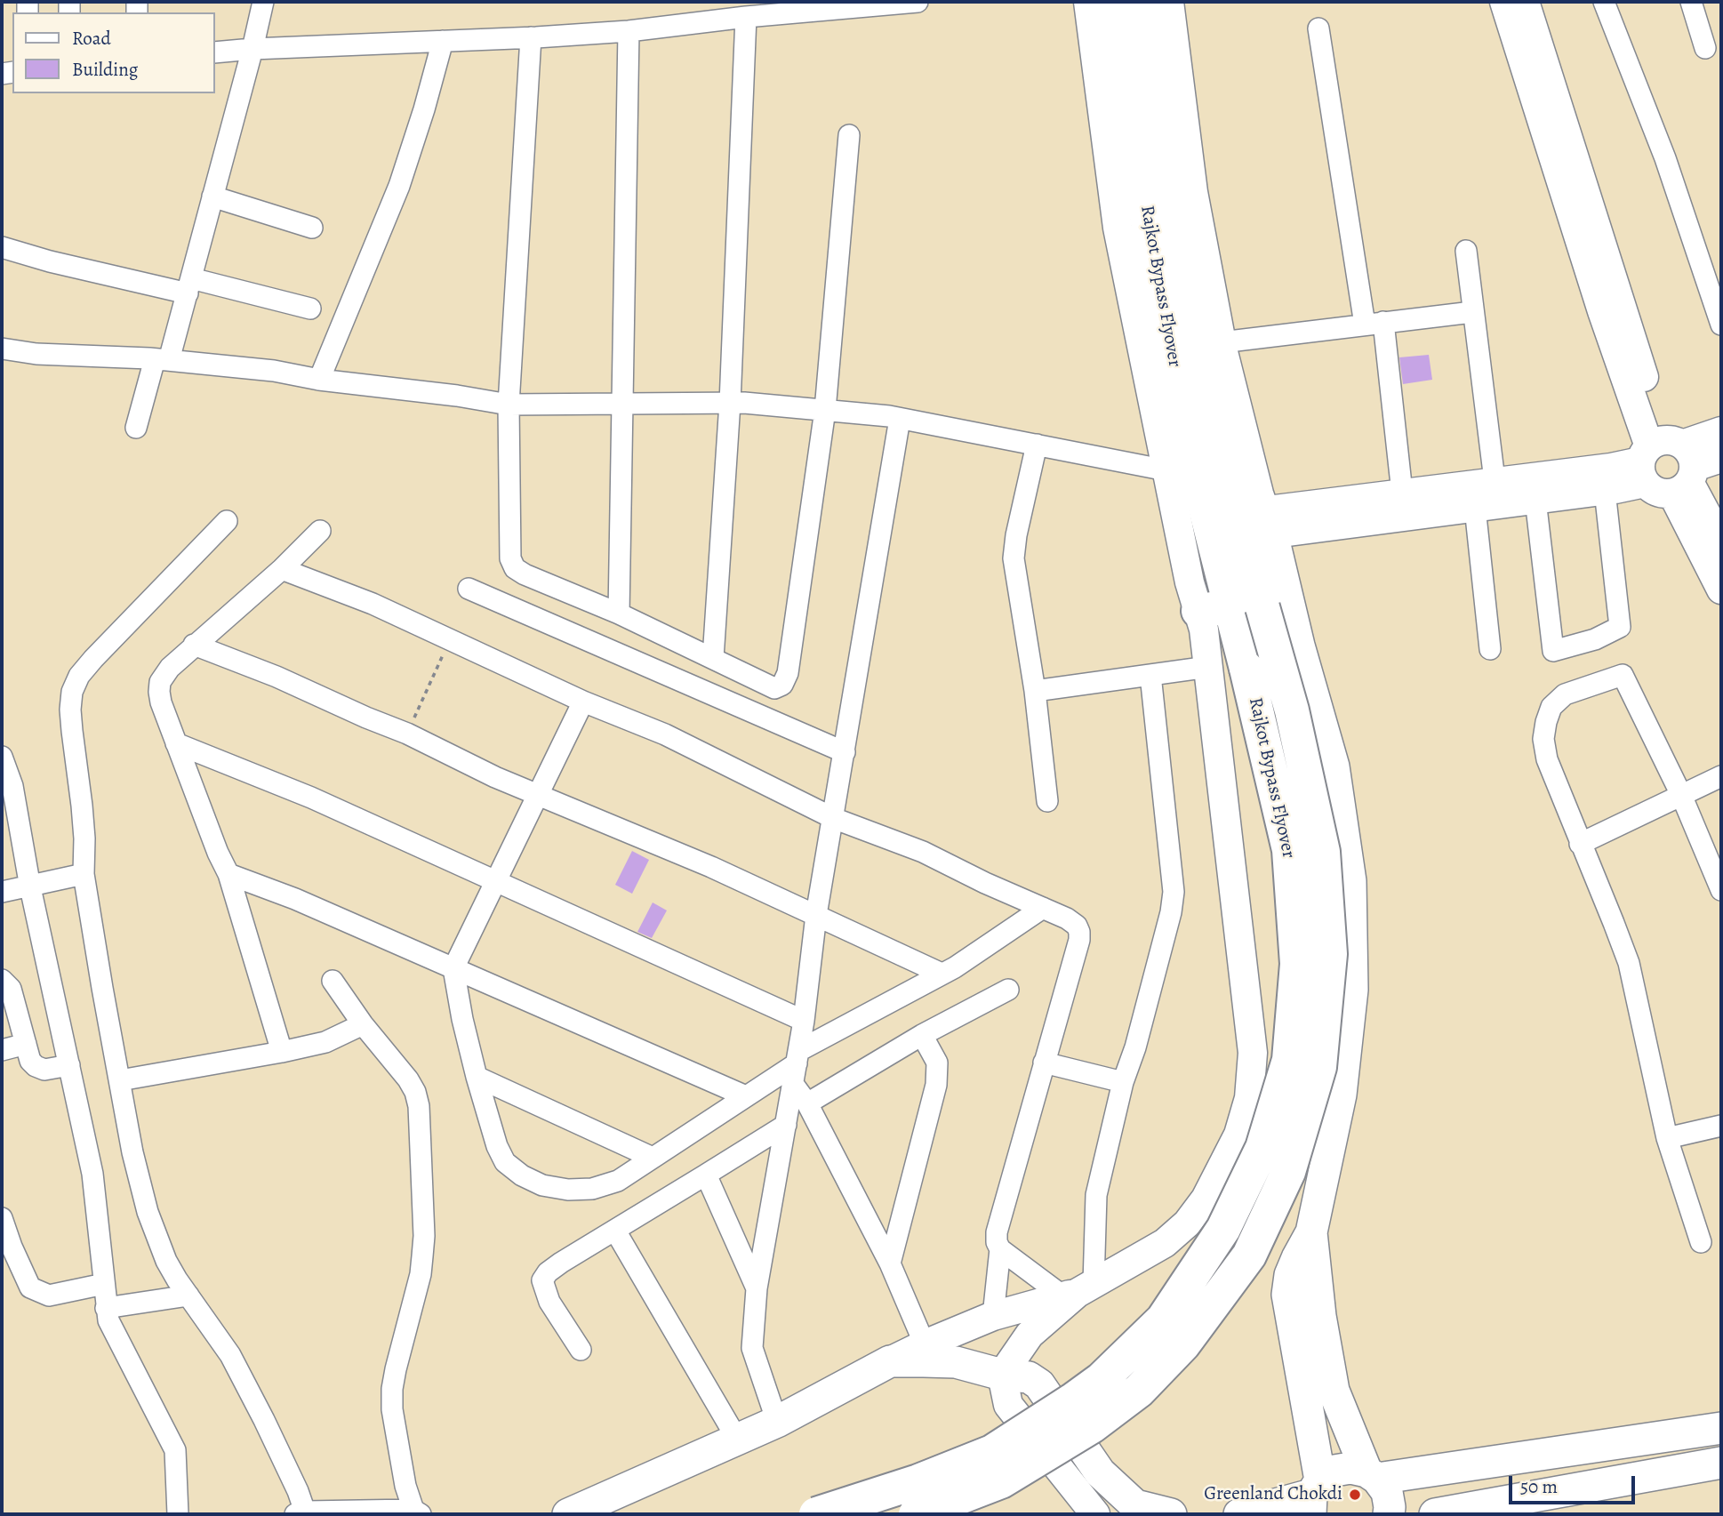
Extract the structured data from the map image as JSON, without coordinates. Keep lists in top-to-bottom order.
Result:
{
  "streets": {
    "highway": ["Rajkot Bypass Flyover"]
  },
  "places": ["Greenland Chokdi"],
  "legend": ["Road", "Building"],
  "scale_bar": "50 m"
}
